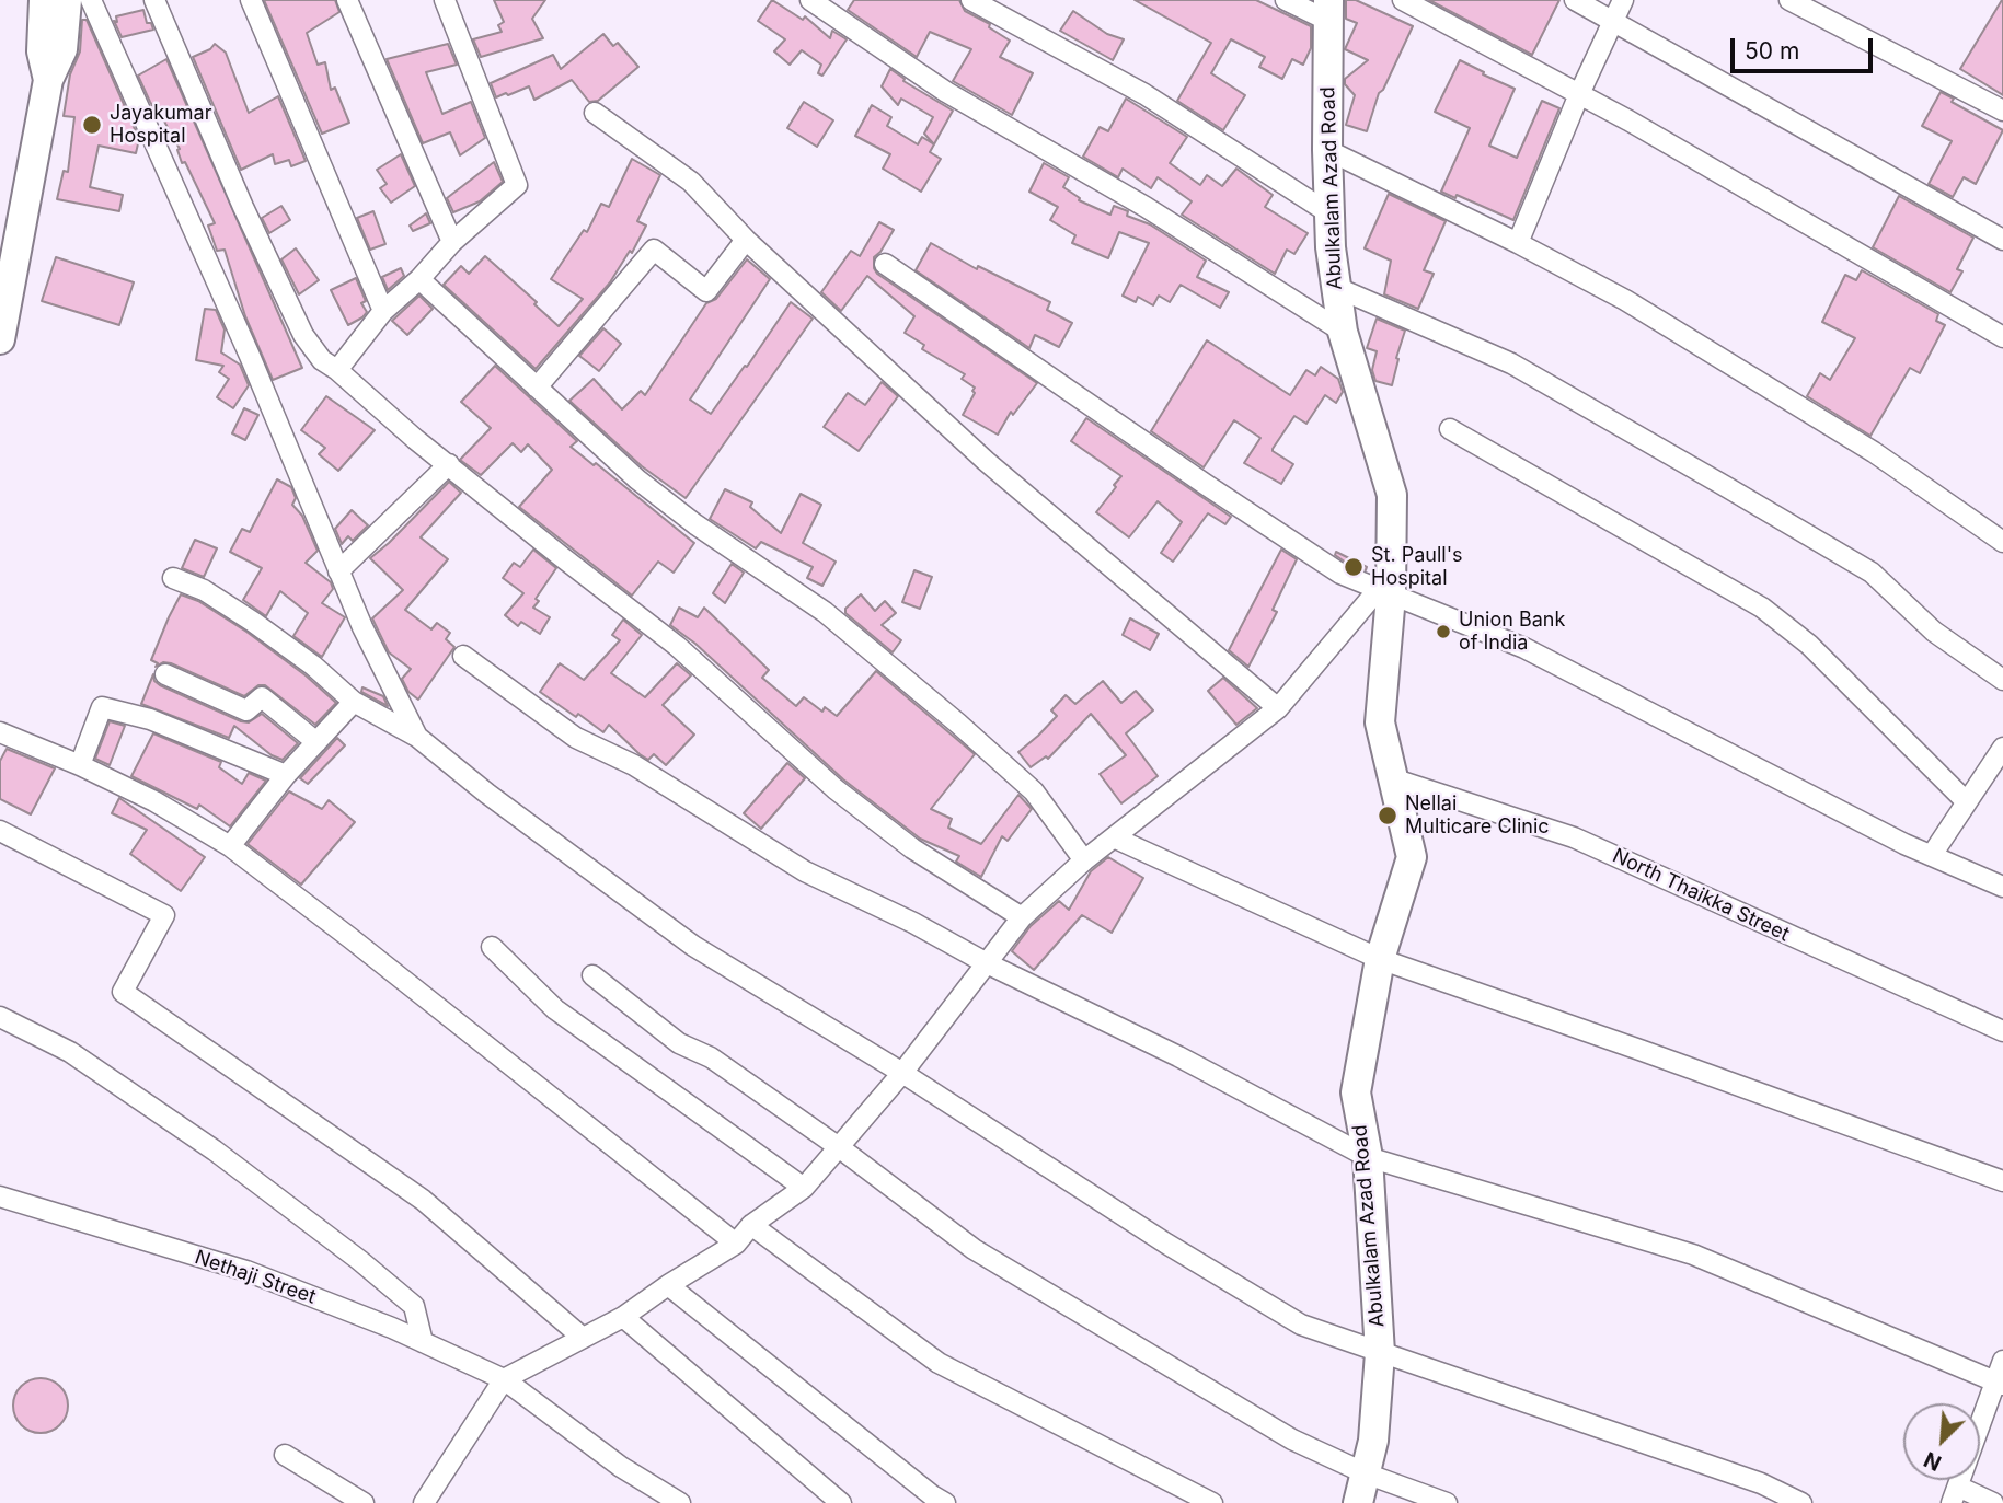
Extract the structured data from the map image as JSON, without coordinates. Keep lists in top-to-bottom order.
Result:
{
  "streets": {
    "main road": ["Abulkalam Azad Road"],
    "street": ["North Thaikka Street", "Nethaji Street"]
  },
  "crossings": [
    ["Abulkalam Azad Road", "North Thaikka Street"]
  ],
  "places": [
    "Jayakumar Hospital",
    "St. Paull's Hospital",
    "Union Bank of India",
    "Nellai Multicare Clinic"
  ],
  "scale_bar": "50 m",
  "north": "bottom left"
}
